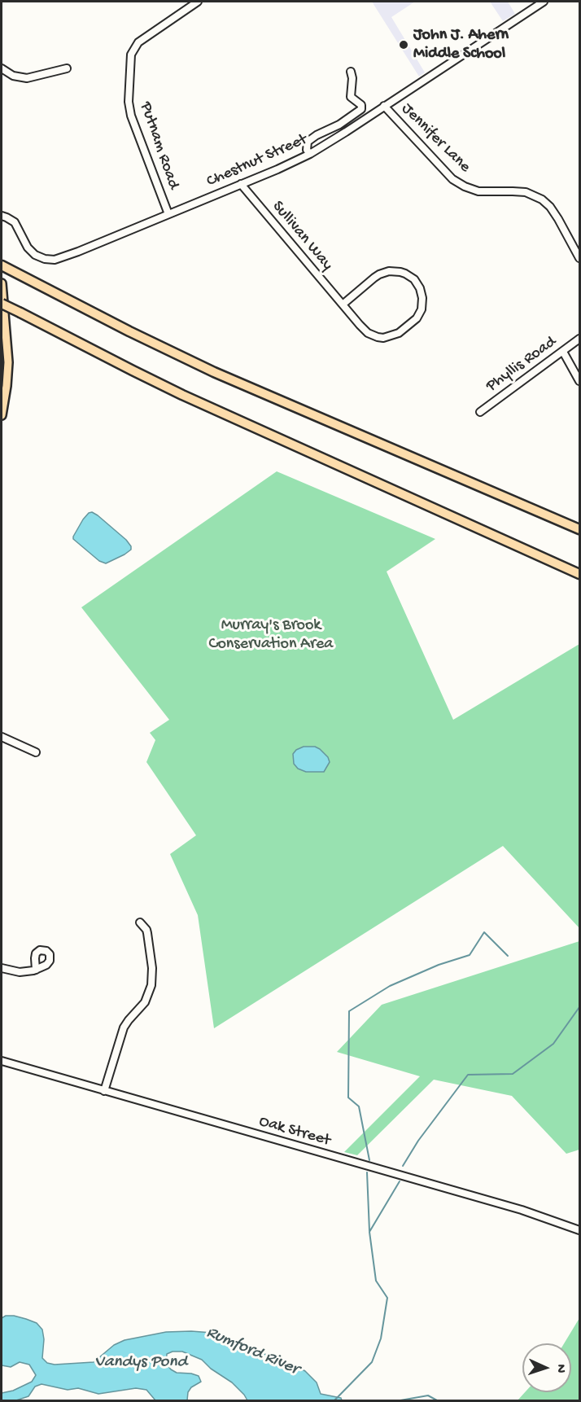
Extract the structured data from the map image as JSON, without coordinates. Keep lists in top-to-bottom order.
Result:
{
  "streets": {
    "street": [
      "Jennifer Lane",
      "Putnam Road",
      "Chestnut Street",
      "Sullivan Way",
      "Phyllis Road",
      "Oak Street"
    ]
  },
  "crossings": [
    ["Jennifer Lane", "Chestnut Street"],
    ["Putnam Road", "Chestnut Street"],
    ["Chestnut Street", "Sullivan Way"]
  ],
  "water": ["Rumford River", "Vandys Pond"],
  "parks": ["Murray's Brook Conservation Area"],
  "places": ["John J. Ahern Middle School"],
  "north": "right"
}
